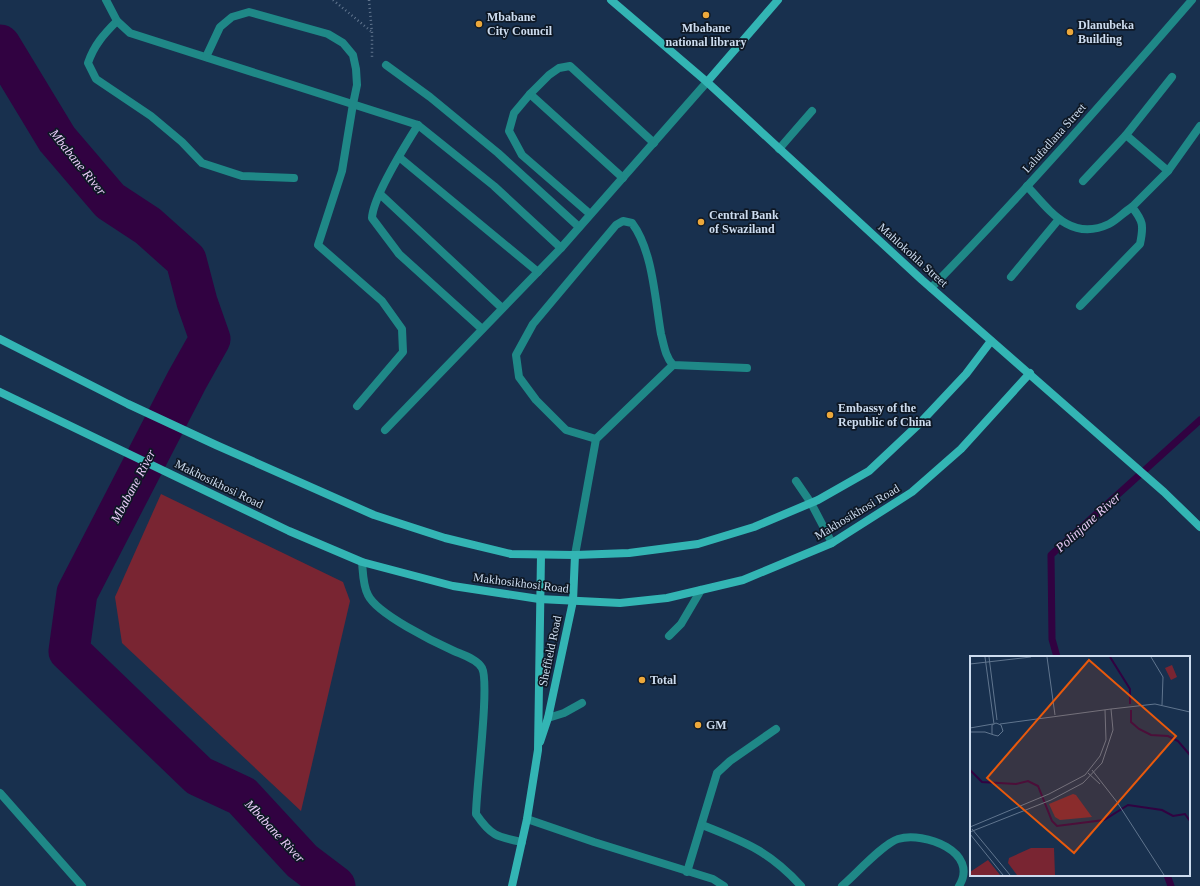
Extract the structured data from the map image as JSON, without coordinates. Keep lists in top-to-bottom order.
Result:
{
  "streets": {
    "main road": ["Mahlokohla Street", "Makhosikhosi Road", "Sheffield Road"],
    "street": ["Lalufadlana Street"]
  },
  "crossings": [
    ["Lalufadlana Street", "Mahlokohla Street"],
    ["Mahlokohla Street", "Makhosikhosi Road"],
    ["Makhosikhosi Road", "Sheffield Road"]
  ],
  "water": ["Mbabane River", "Polinjane River"],
  "places": [
    "Mbabane national library",
    "Mbabane City Council",
    "Dlanubeka Building",
    "Central Bank of Swaziland",
    "Embassy of the Republic of China",
    "Total",
    "GM"
  ]
}
